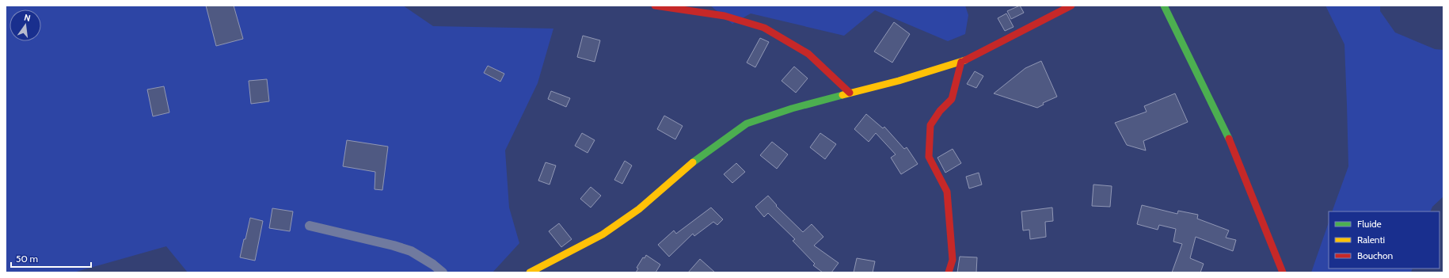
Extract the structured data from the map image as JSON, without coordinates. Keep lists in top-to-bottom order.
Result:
{
  "legend": ["Fluide", "Ralenti", "Bouchon"],
  "scale_bar": "50 m",
  "north": "top"
}
